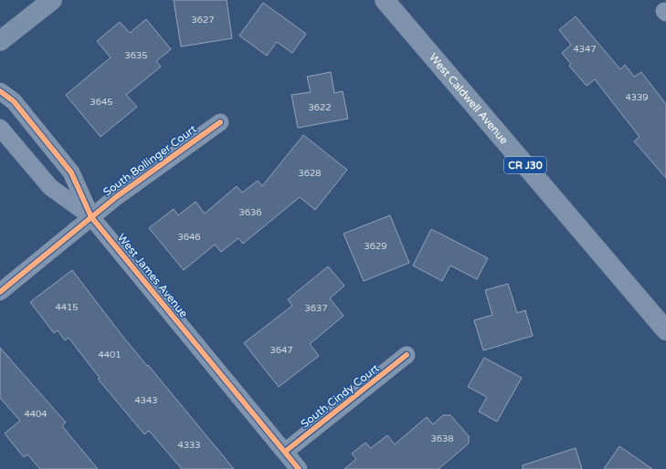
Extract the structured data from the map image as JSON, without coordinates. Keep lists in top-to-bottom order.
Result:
{
  "streets": {
    "main road": ["West Caldwell Avenue", "CR J30"],
    "street": ["South Bollinger Court", "West James Avenue", "South Cindy Court"]
  },
  "crossings": [
    ["South Bollinger Court", "West James Avenue"],
    ["West James Avenue", "South Cindy Court"]
  ],
  "house_numbers": [
    "3627",
    "4347",
    "3635",
    "4339",
    "3645",
    "3622",
    "3628",
    "3636",
    "3646",
    "3629",
    "4415",
    "3637",
    "3647",
    "4401",
    "4343",
    "4404",
    "3638",
    "4333"
  ]
}
